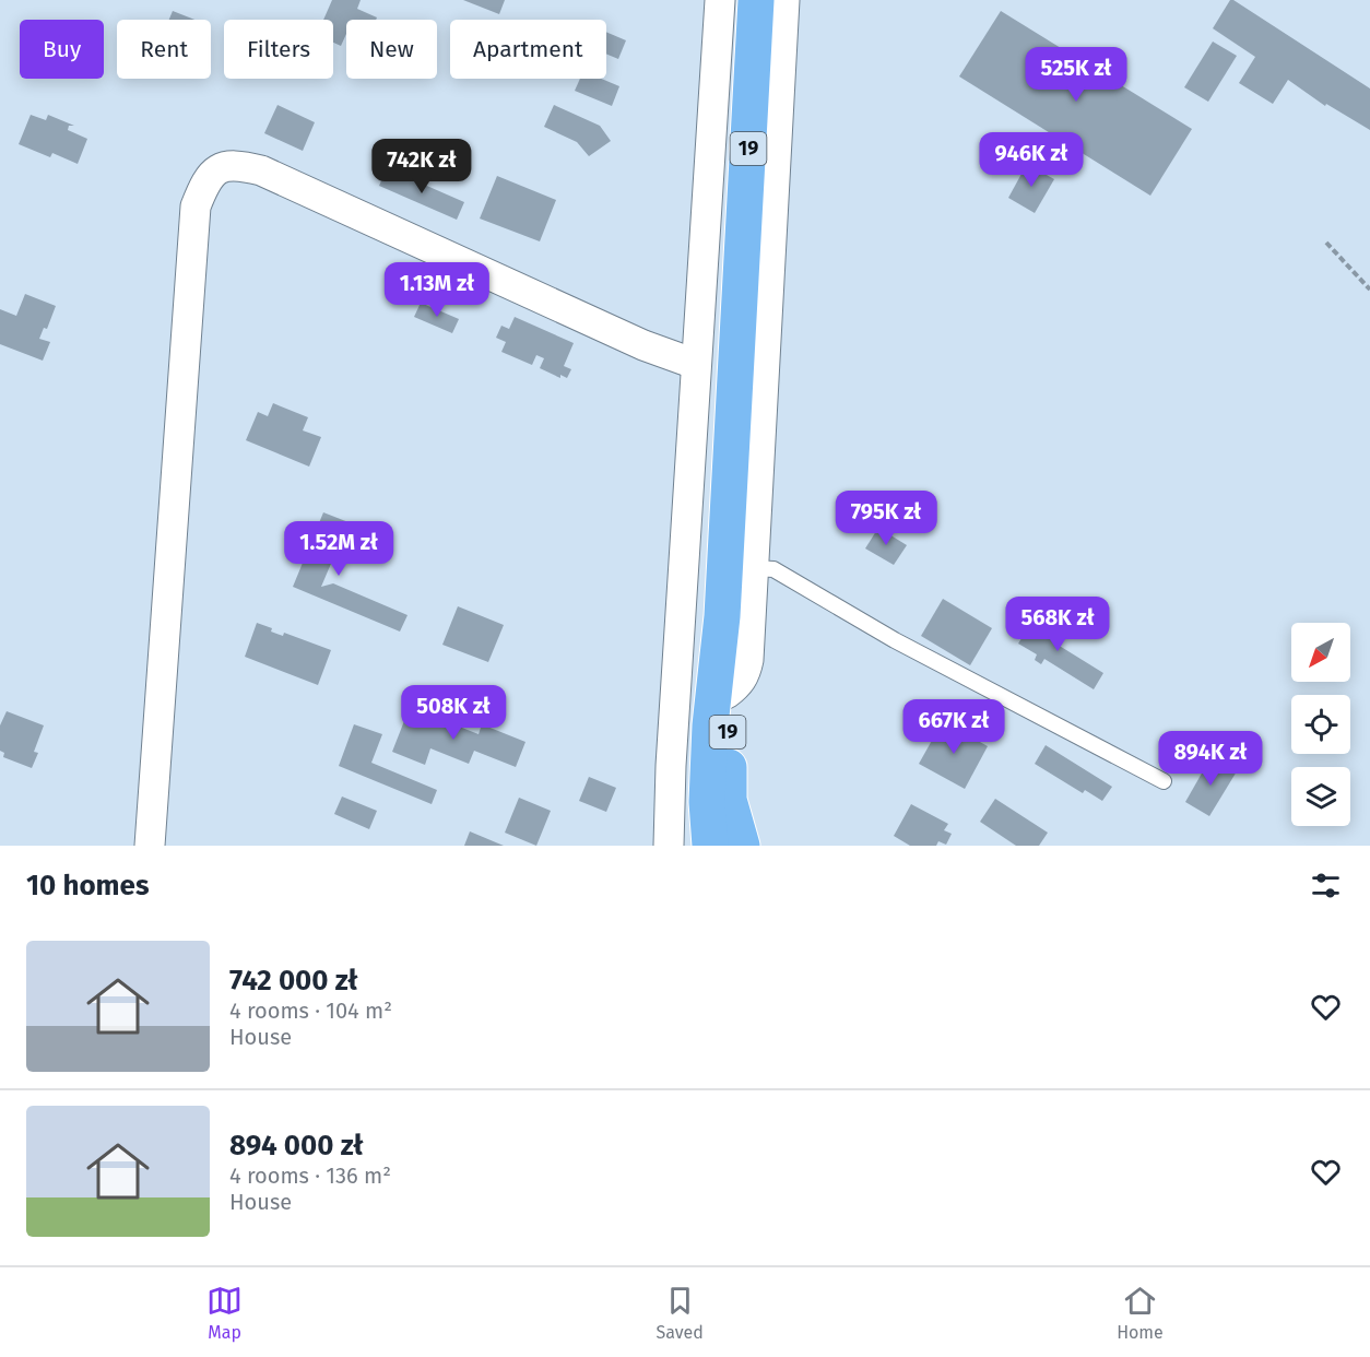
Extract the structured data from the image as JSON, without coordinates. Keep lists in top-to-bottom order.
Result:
{
  "streets": {
    "highway": ["19"]
  },
  "north": "bottom left",
  "page": {
    "chip": [
      "Buy",
      "Rent",
      "Filters",
      "New",
      "Apartment"
    ],
    "price": [
      "525K zł",
      "946K zł",
      "742K zł",
      "1.13M zł",
      "795K zł",
      "1.52M zł",
      "568K zł",
      "508K zł",
      "667K zł",
      "894K zł"
    ],
    "heading": "10 homes",
    "list": [
      {
        "name": "742 000 zł",
        "note": "4 rooms · 104 m² · House"
      },
      {
        "name": "894 000 zł",
        "note": "4 rooms · 136 m² · House"
      }
    ],
    "tabs": ["Map", "Saved", "Home"]
  }
}
